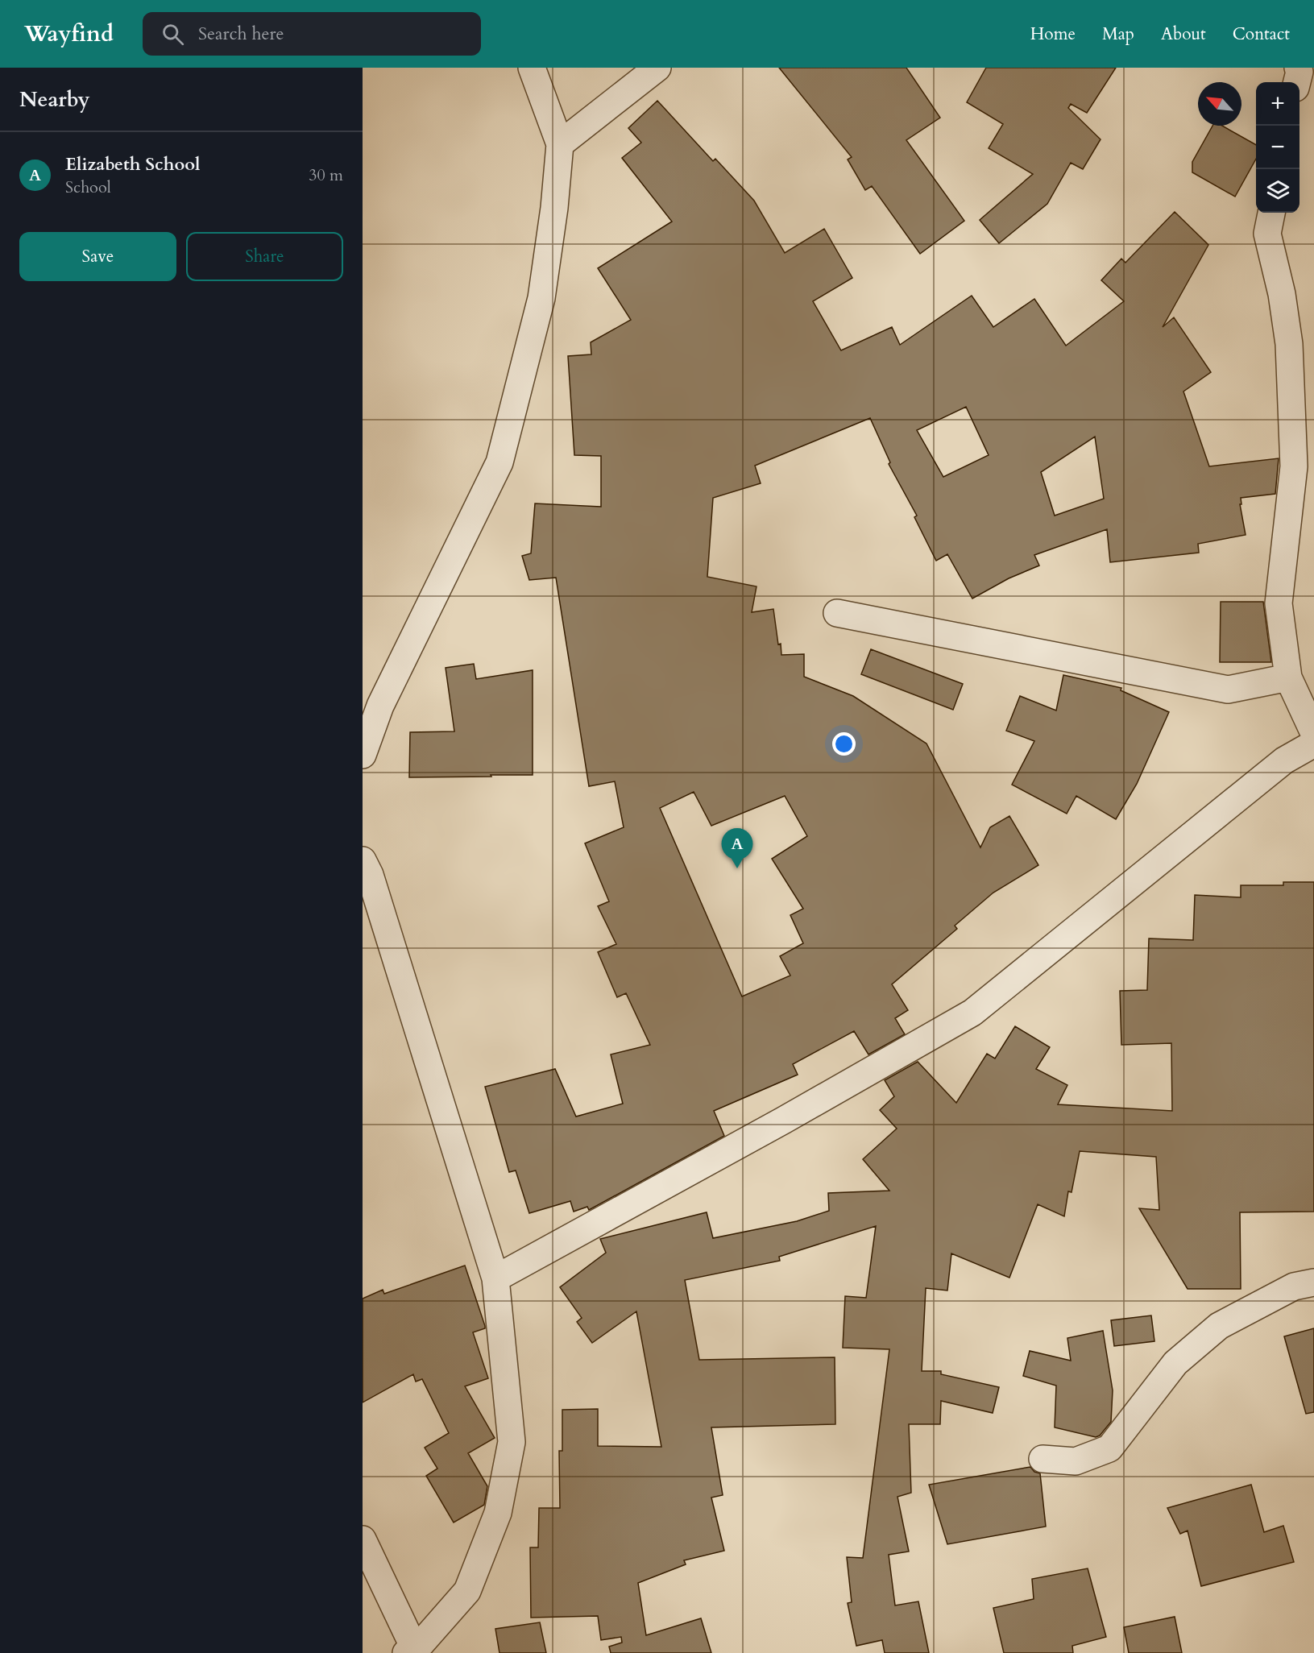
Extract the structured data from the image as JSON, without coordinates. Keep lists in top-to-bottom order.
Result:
{
  "north": "top left",
  "page": {
    "header": "Wayfind",
    "search": "Search here",
    "nav": [
      "Home",
      "Map",
      "About",
      "Contact"
    ],
    "heading": "Nearby",
    "map_buttons": ["+", "−"],
    "list": [
      {
        "mark": "A",
        "name": "Elizabeth School",
        "note": "School",
        "value": "30 m"
      }
    ],
    "buttons": ["Save", "Share"],
    "pins": "A"
  }
}
